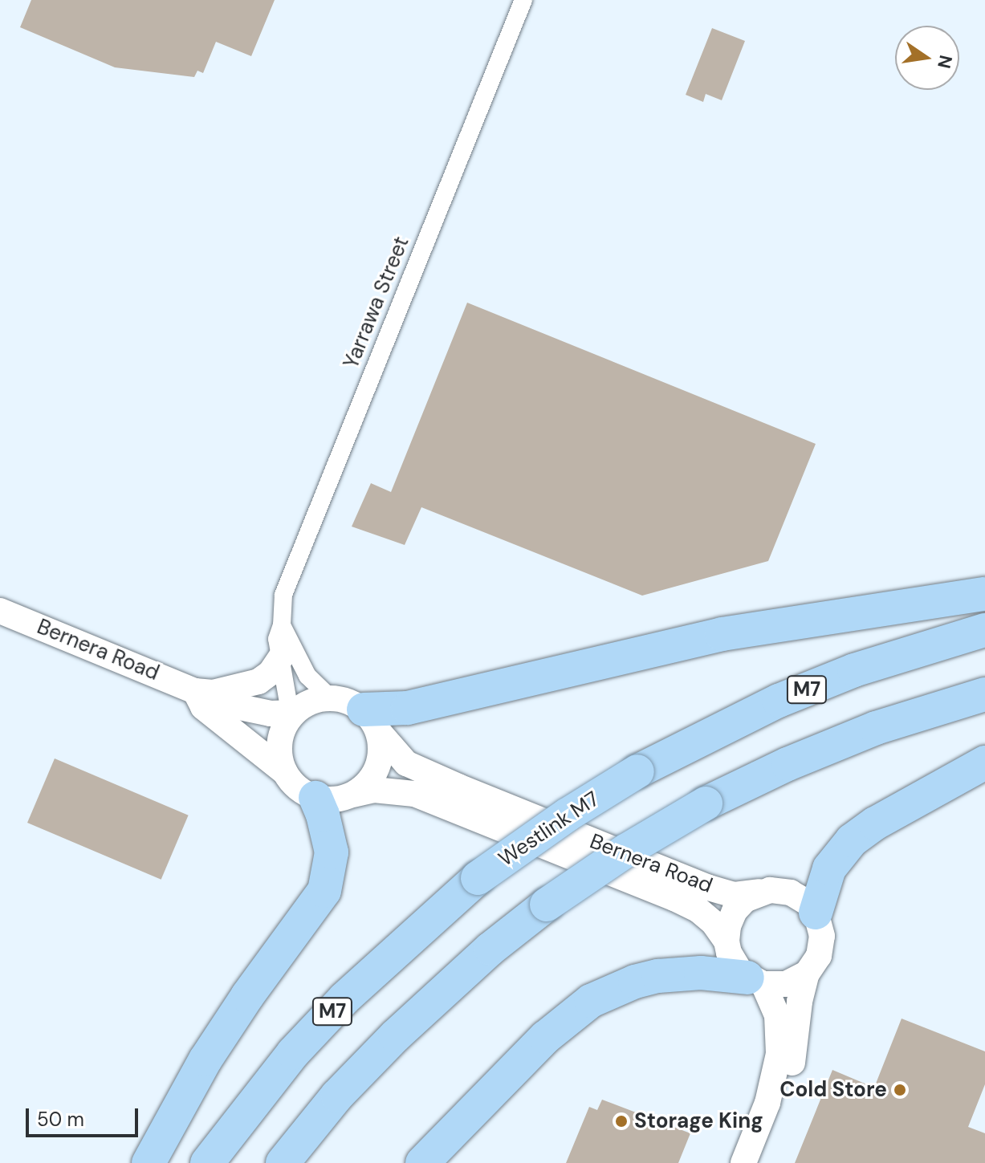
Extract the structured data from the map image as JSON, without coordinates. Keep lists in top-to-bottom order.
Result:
{
  "streets": {
    "highway": ["M7", "Westlink M7"],
    "main road": ["Bernera Road"],
    "street": ["Yarrawa Street"]
  },
  "crossings": [
    ["Yarrawa Street", "Bernera Road"]
  ],
  "places": ["Cold Store", "Storage King"],
  "scale_bar": "50 m",
  "north": "right"
}
